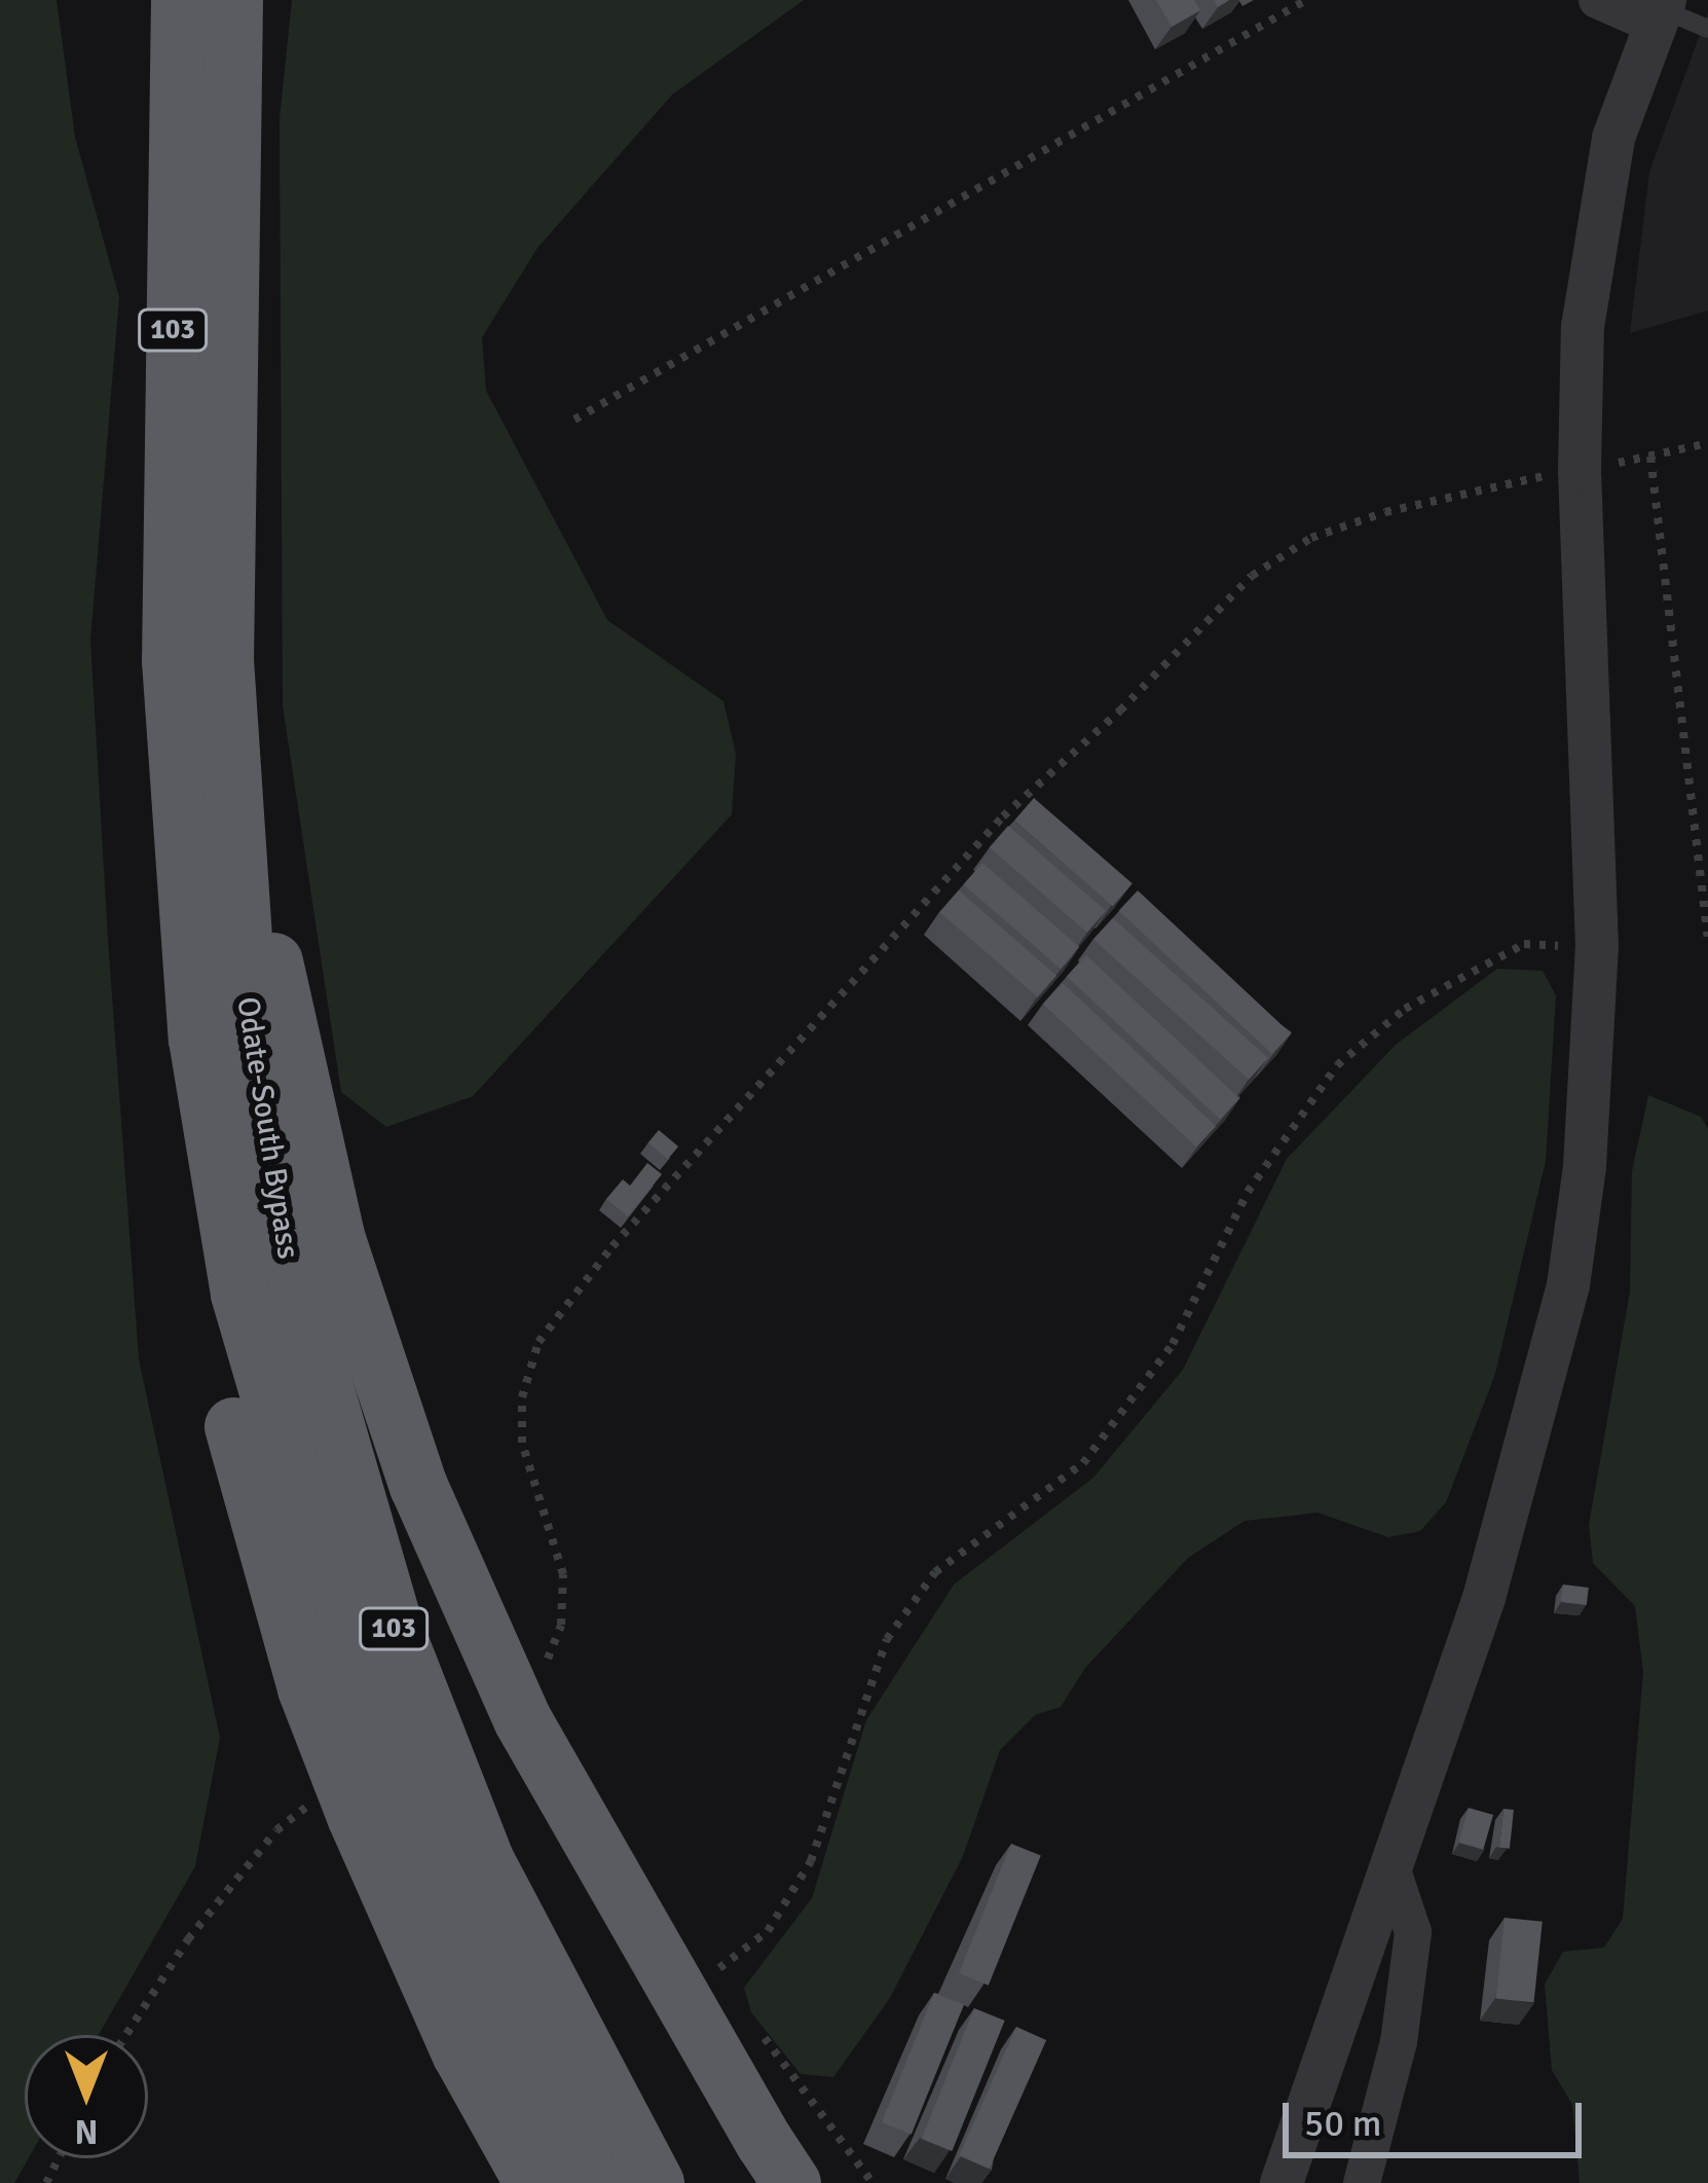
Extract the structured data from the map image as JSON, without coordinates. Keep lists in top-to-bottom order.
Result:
{
  "streets": {
    "highway": ["103", "Odate-South Bypass"]
  },
  "scale_bar": "50 m",
  "north": "bottom"
}
